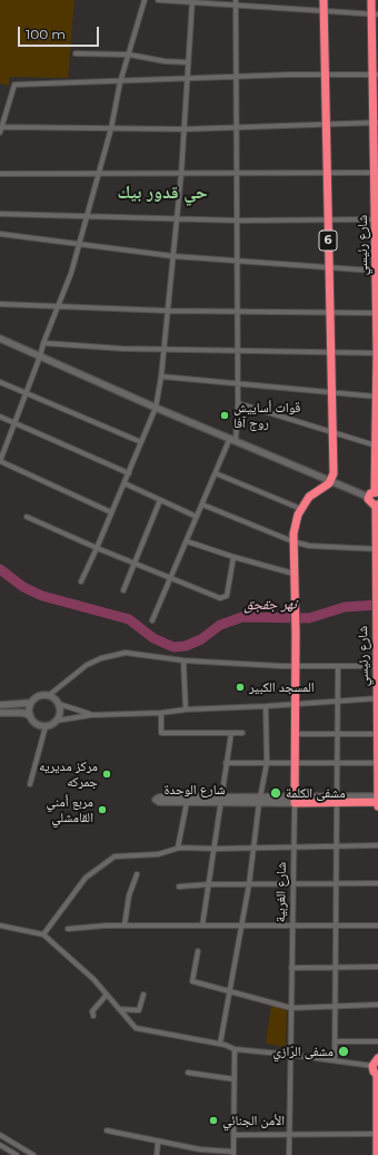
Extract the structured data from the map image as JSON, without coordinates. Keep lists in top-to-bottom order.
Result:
{
  "streets": {
    "highway": [
      "6",
      "شارع رئيسي",
      "شارع الوحدة",
      "شارع الغربية"
    ]
  },
  "crossings": [
    ["6", "شارع الغربية"],
    ["شارع رئيسي", "شارع الوحدة"],
    ["شارع الوحدة", "شارع الغربية"]
  ],
  "districts": ["حي قدور بيك"],
  "water": ["نهر جقجق"],
  "places": [
    "قوات أساييش روج آفا",
    "المسجد الكبير",
    "مركز مديريه جمركه",
    "مشفى الكلمة",
    "مربع أمني القامشلي",
    "مشفى الرّازي",
    "الأمن الجنائي"
  ],
  "scale_bar": "100 m"
}
